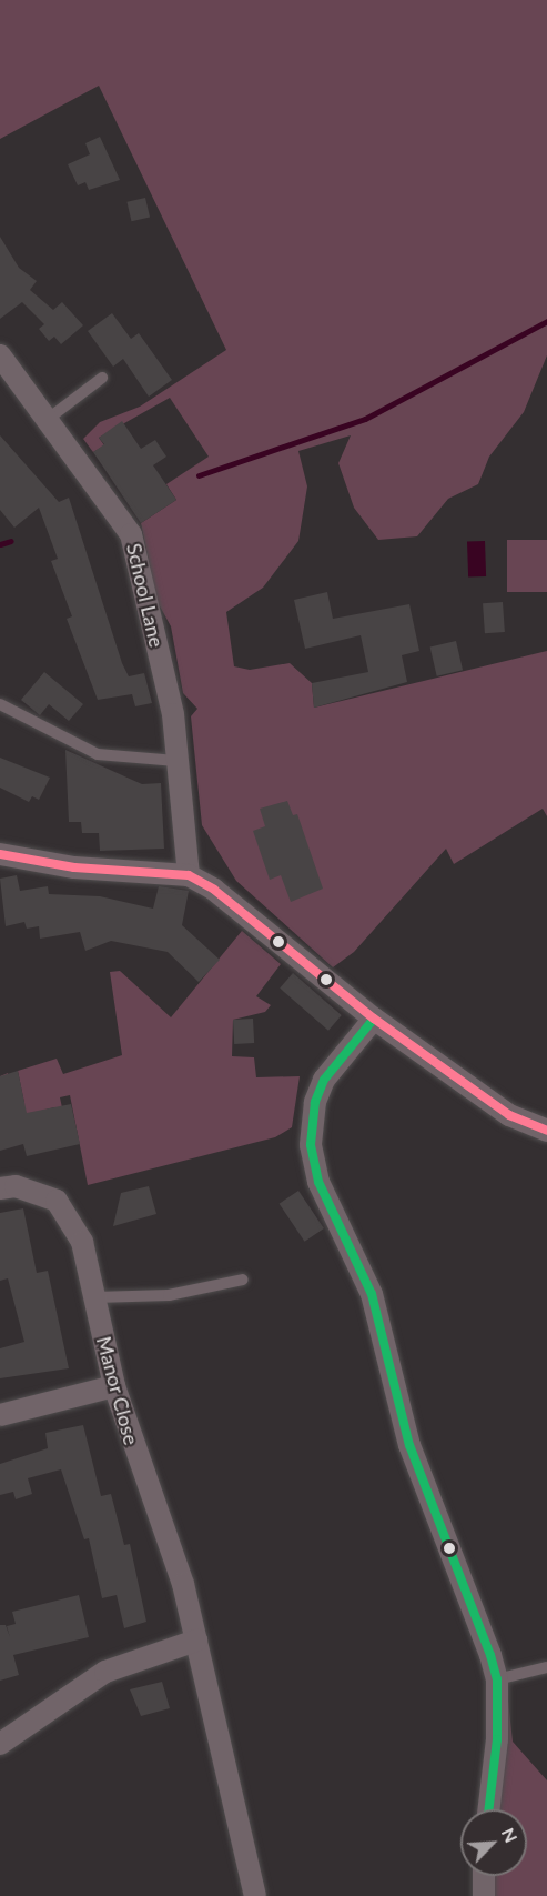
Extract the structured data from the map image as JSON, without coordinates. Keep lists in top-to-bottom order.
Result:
{
  "streets": {
    "street": ["School Lane", "Manor Close"]
  },
  "north": "top right"
}
